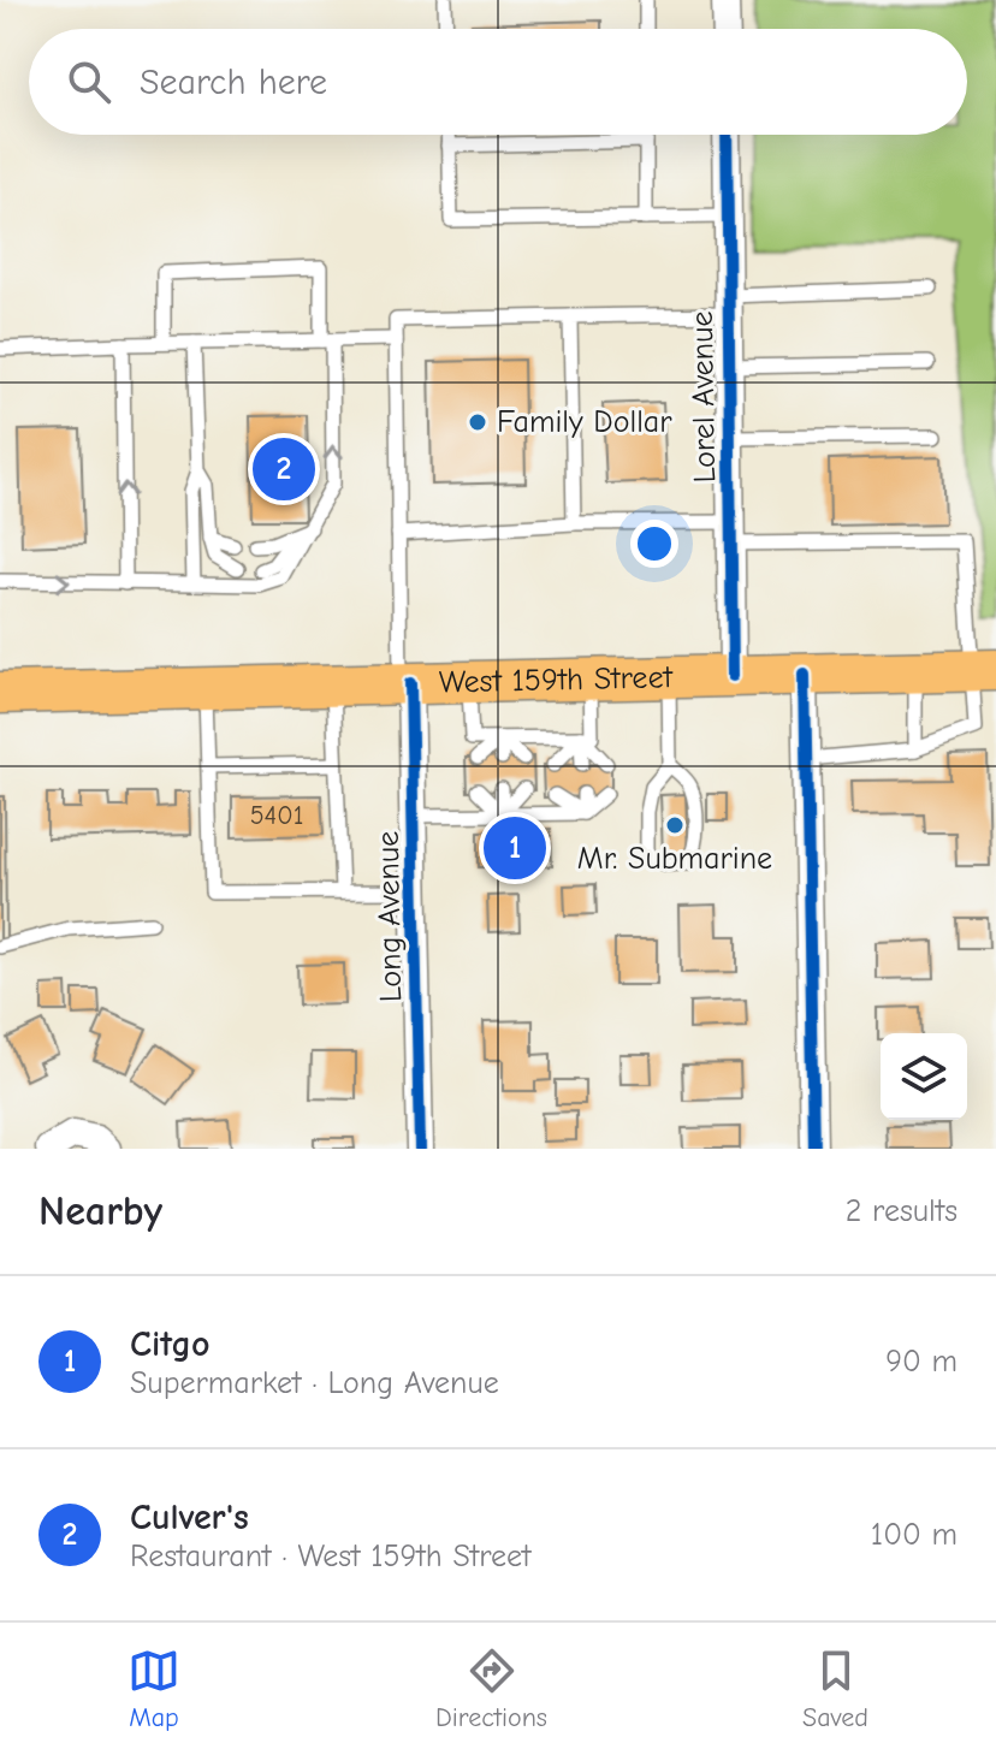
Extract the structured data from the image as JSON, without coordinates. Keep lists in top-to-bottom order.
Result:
{
  "streets": {
    "main road": ["West 159th Street"],
    "street": ["Lorel Avenue", "Long Avenue"]
  },
  "crossings": [
    ["Lorel Avenue", "West 159th Street"],
    ["West 159th Street", "Long Avenue"]
  ],
  "places": ["Family Dollar", "Mr. Submarine"],
  "house_numbers": ["5401"],
  "page": {
    "search": "Search here",
    "pins": ["2", "1"],
    "heading": ["Nearby", "2 results"],
    "list": [
      {
        "mark": "1",
        "name": "Citgo",
        "note": "Supermarket · Long Avenue",
        "value": "90 m"
      },
      {
        "mark": "2",
        "name": "Culver's",
        "note": "Restaurant · West 159th Street",
        "value": "100 m"
      }
    ],
    "nav": ["Map", "Directions", "Saved"]
  }
}
